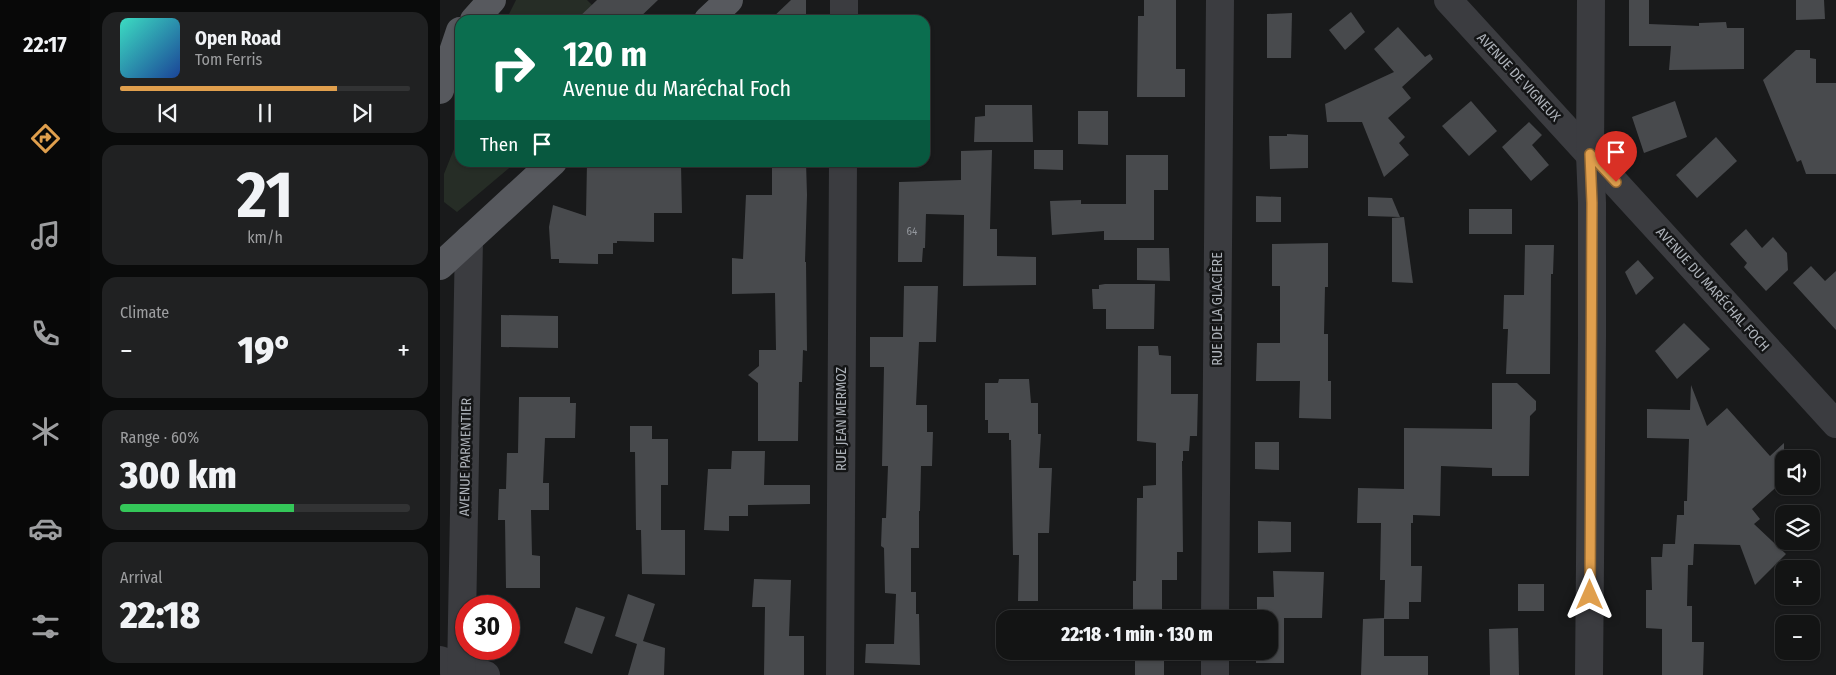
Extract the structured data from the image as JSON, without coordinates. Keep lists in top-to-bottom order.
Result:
{
  "streets": {
    "street": [
      "AVENUE DE VIGNEUX",
      "AVENUE DU MARÉCHAL FOCH",
      "RUE DE LA GLACIÈRE",
      "RUE JEAN MERMOZ",
      "AVENUE PARMENTIER"
    ]
  },
  "crossings": [
    ["AVENUE DE VIGNEUX", "AVENUE DU MARÉCHAL FOCH"]
  ],
  "house_numbers": ["64"],
  "page": {
    "tabs": "22:17",
    "turn": ["120 m", "Avenue du Maréchal Foch"],
    "song": ["Open Road", "Tom Ferris"],
    "then": "Then",
    "tile": [
      ["21", "km/h"],
      "Climate",
      ["Range · 60%", "300 km"],
      ["Arrival", "22:18"]
    ],
    "heat": ["−", "19°", "+"],
    "map_buttons": ["+", "−"],
    "limit": "30",
    "trip": "22:18 · 1 min · 130 m"
  }
}
